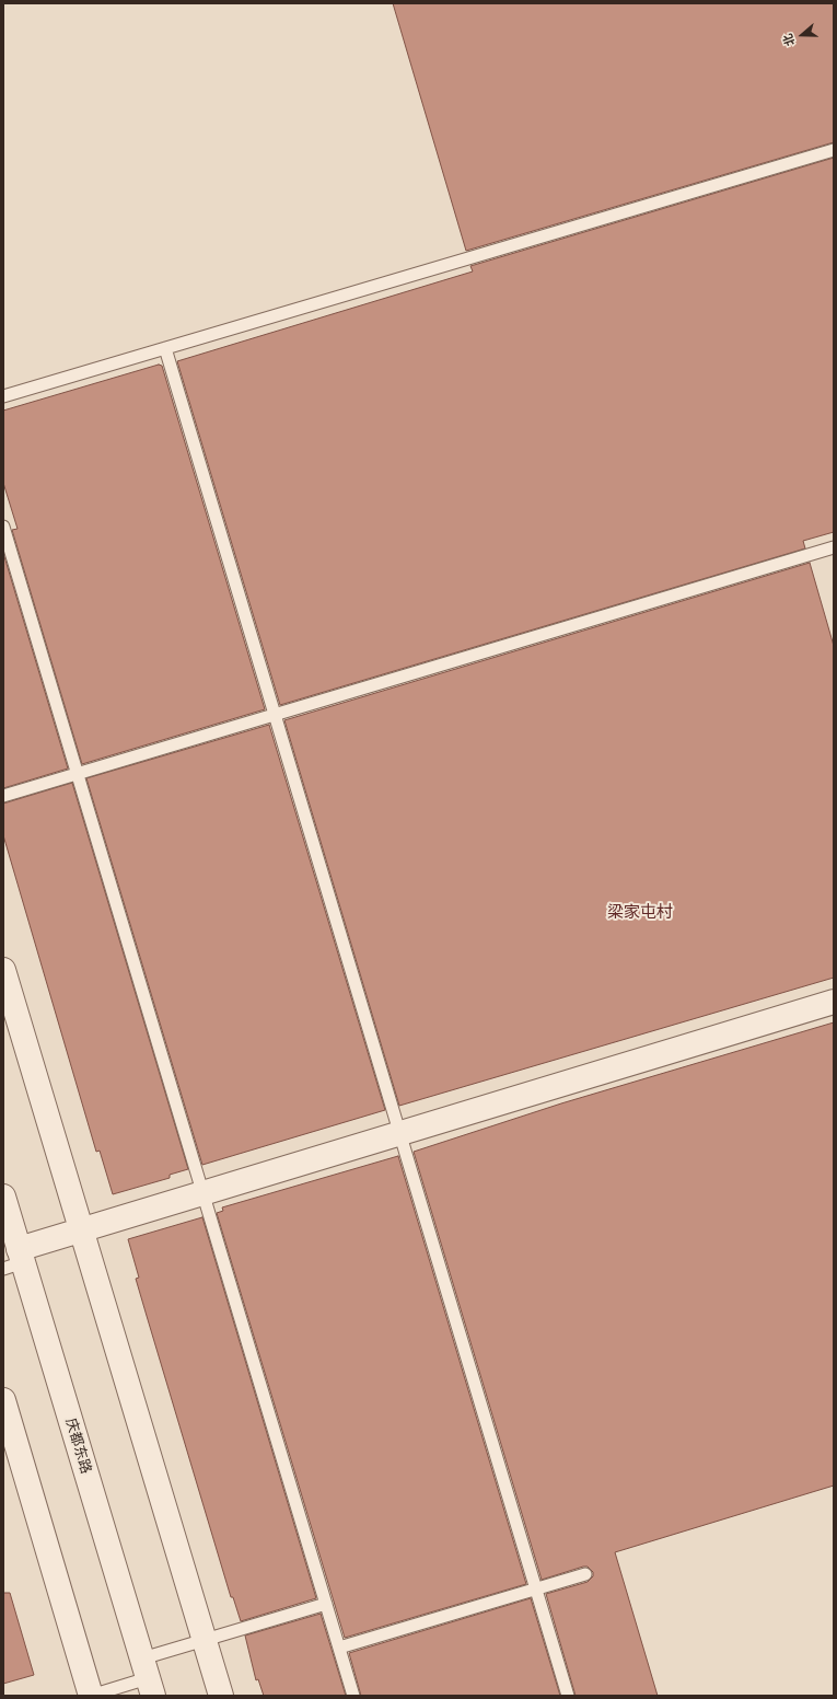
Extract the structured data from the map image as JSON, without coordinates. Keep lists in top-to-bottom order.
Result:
{
  "streets": {
    "street": ["庆都东路"]
  },
  "districts": ["梁家屯村"],
  "north": "left"
}
